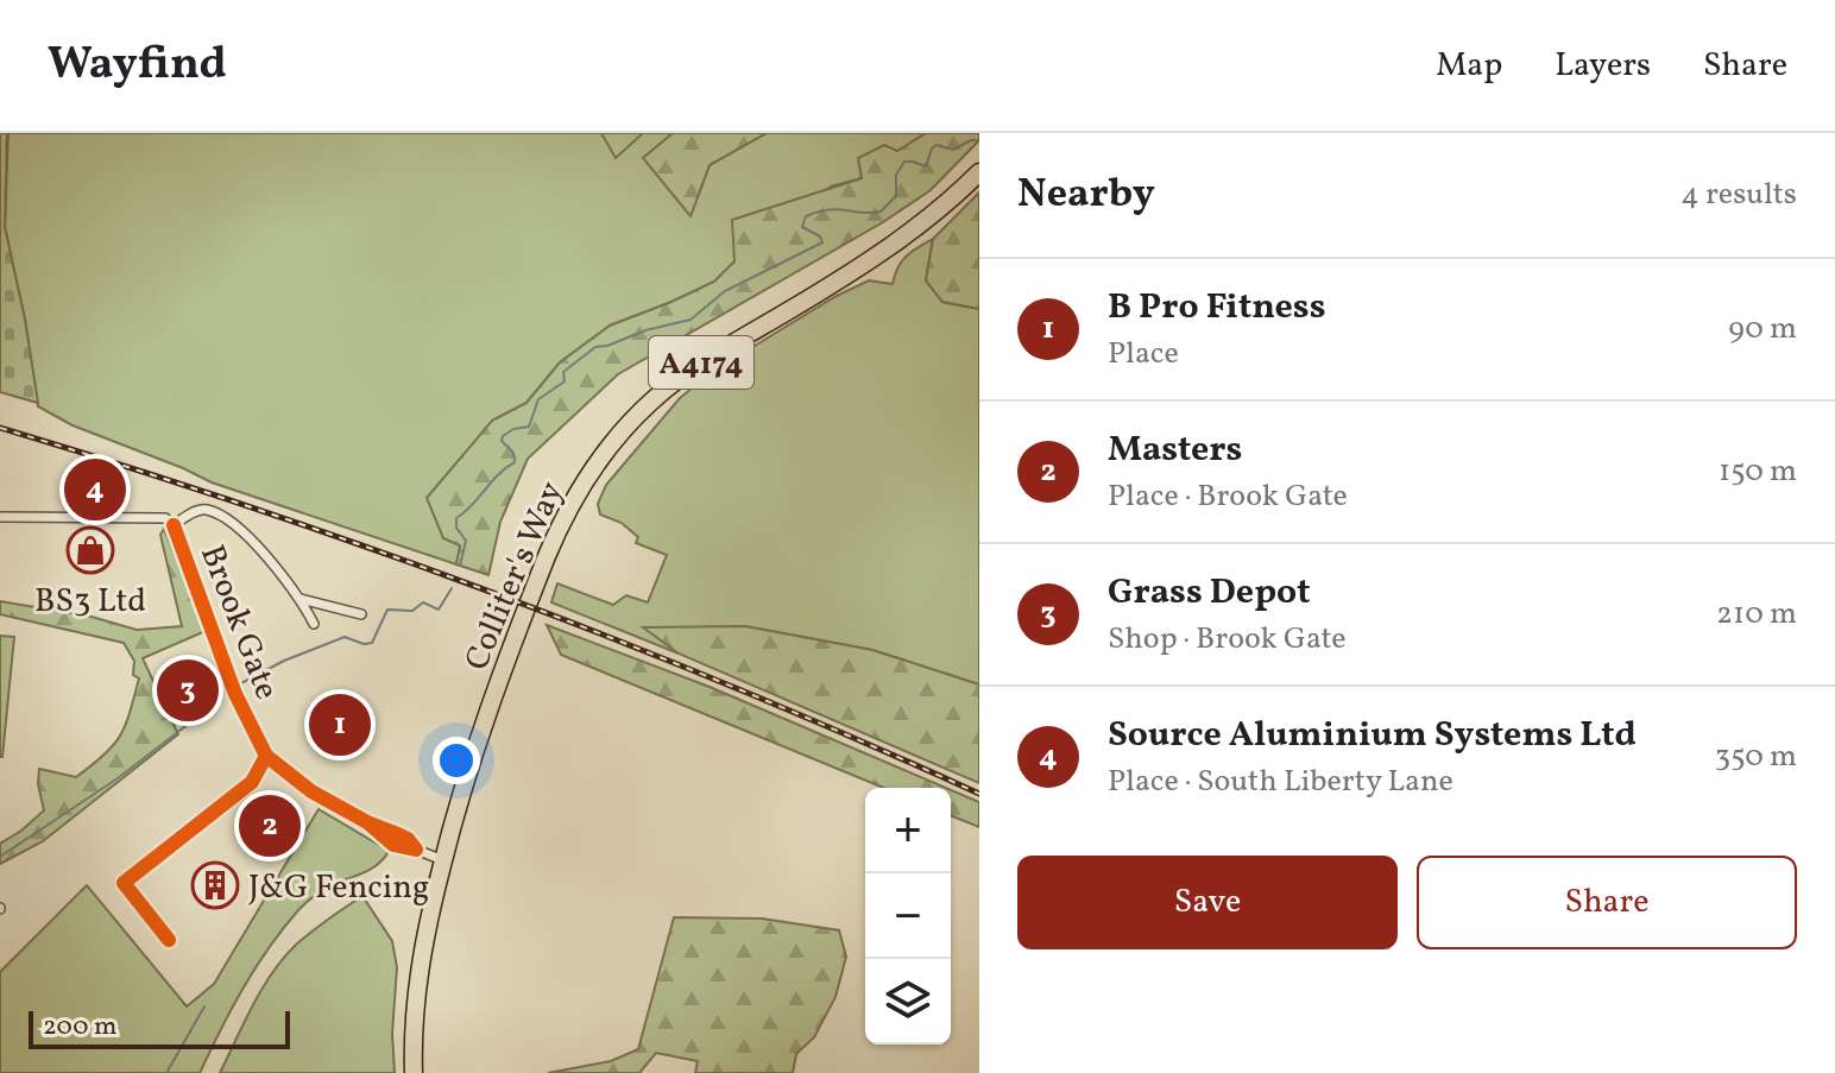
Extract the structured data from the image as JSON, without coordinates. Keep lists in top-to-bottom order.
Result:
{
  "streets": {
    "highway": ["A4174", "Colliter's Way"],
    "street": ["Brook Gate"]
  },
  "places": {
    "shop": ["BS3 Ltd"],
    "building": ["J&G Fencing"]
  },
  "scale_bar": "200 m",
  "page": {
    "header": "Wayfind",
    "nav": ["Map", "Layers", "Share"],
    "heading": ["Nearby", "4 results"],
    "list": [
      {
        "mark": "1",
        "name": "B Pro Fitness",
        "note": "Place",
        "value": "90 m"
      },
      {
        "mark": "2",
        "name": "Masters",
        "note": "Place · Brook Gate",
        "value": "150 m"
      },
      {
        "mark": "3",
        "name": "Grass Depot",
        "note": "Shop · Brook Gate",
        "value": "210 m"
      },
      {
        "mark": "4",
        "name": "Source Aluminium Systems Ltd",
        "note": "Place · South Liberty Lane",
        "value": "350 m"
      }
    ],
    "pins": [
      "4",
      "3",
      "1",
      "2"
    ],
    "map_buttons": ["+", "−"],
    "buttons": ["Save", "Share"],
    "scale": "200 m"
  }
}
